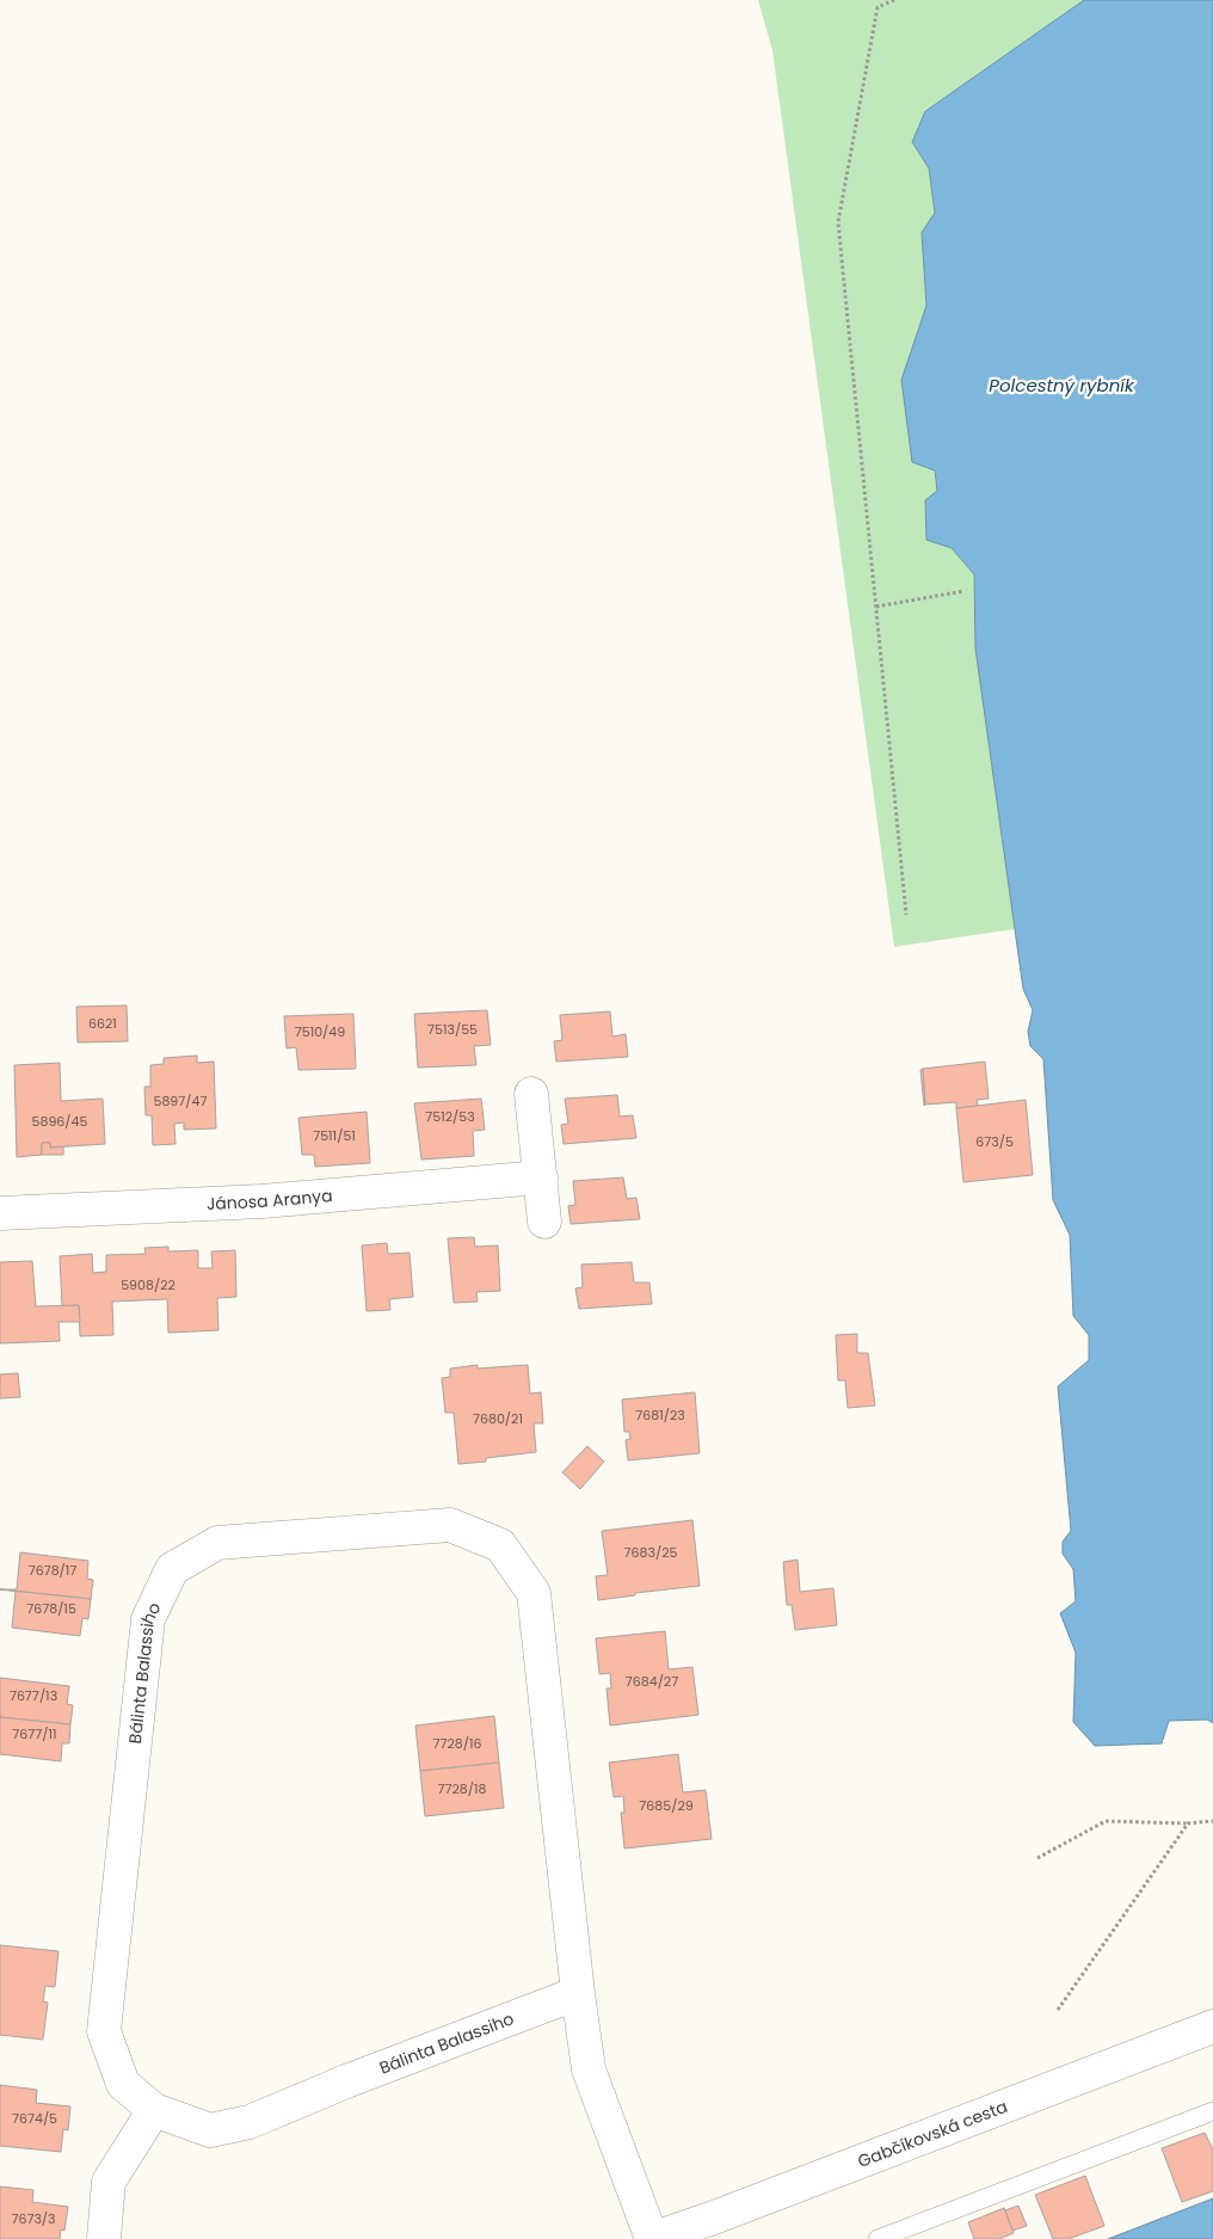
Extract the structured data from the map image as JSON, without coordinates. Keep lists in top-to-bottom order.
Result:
{
  "streets": {
    "street": ["Jánosa Aranya", "Bálinta Balassiho", "Gabčíkovská cesta"]
  },
  "crossings": [
    ["Bálinta Balassiho", "Gabčíkovská cesta"]
  ],
  "water": ["Polcestný rybník"],
  "house_numbers": [
    "6621",
    "7513/55",
    "7510/49",
    "5897/47",
    "7512/53",
    "5896/45",
    "7511/51",
    "673/5",
    "5908/22",
    "7681/23",
    "7680/21",
    "7683/25",
    "7678/17",
    "7678/15",
    "7684/27",
    "7677/13",
    "7677/11",
    "7728/16",
    "7728/18",
    "7685/29",
    "7674/5",
    "7673/3"
  ]
}
